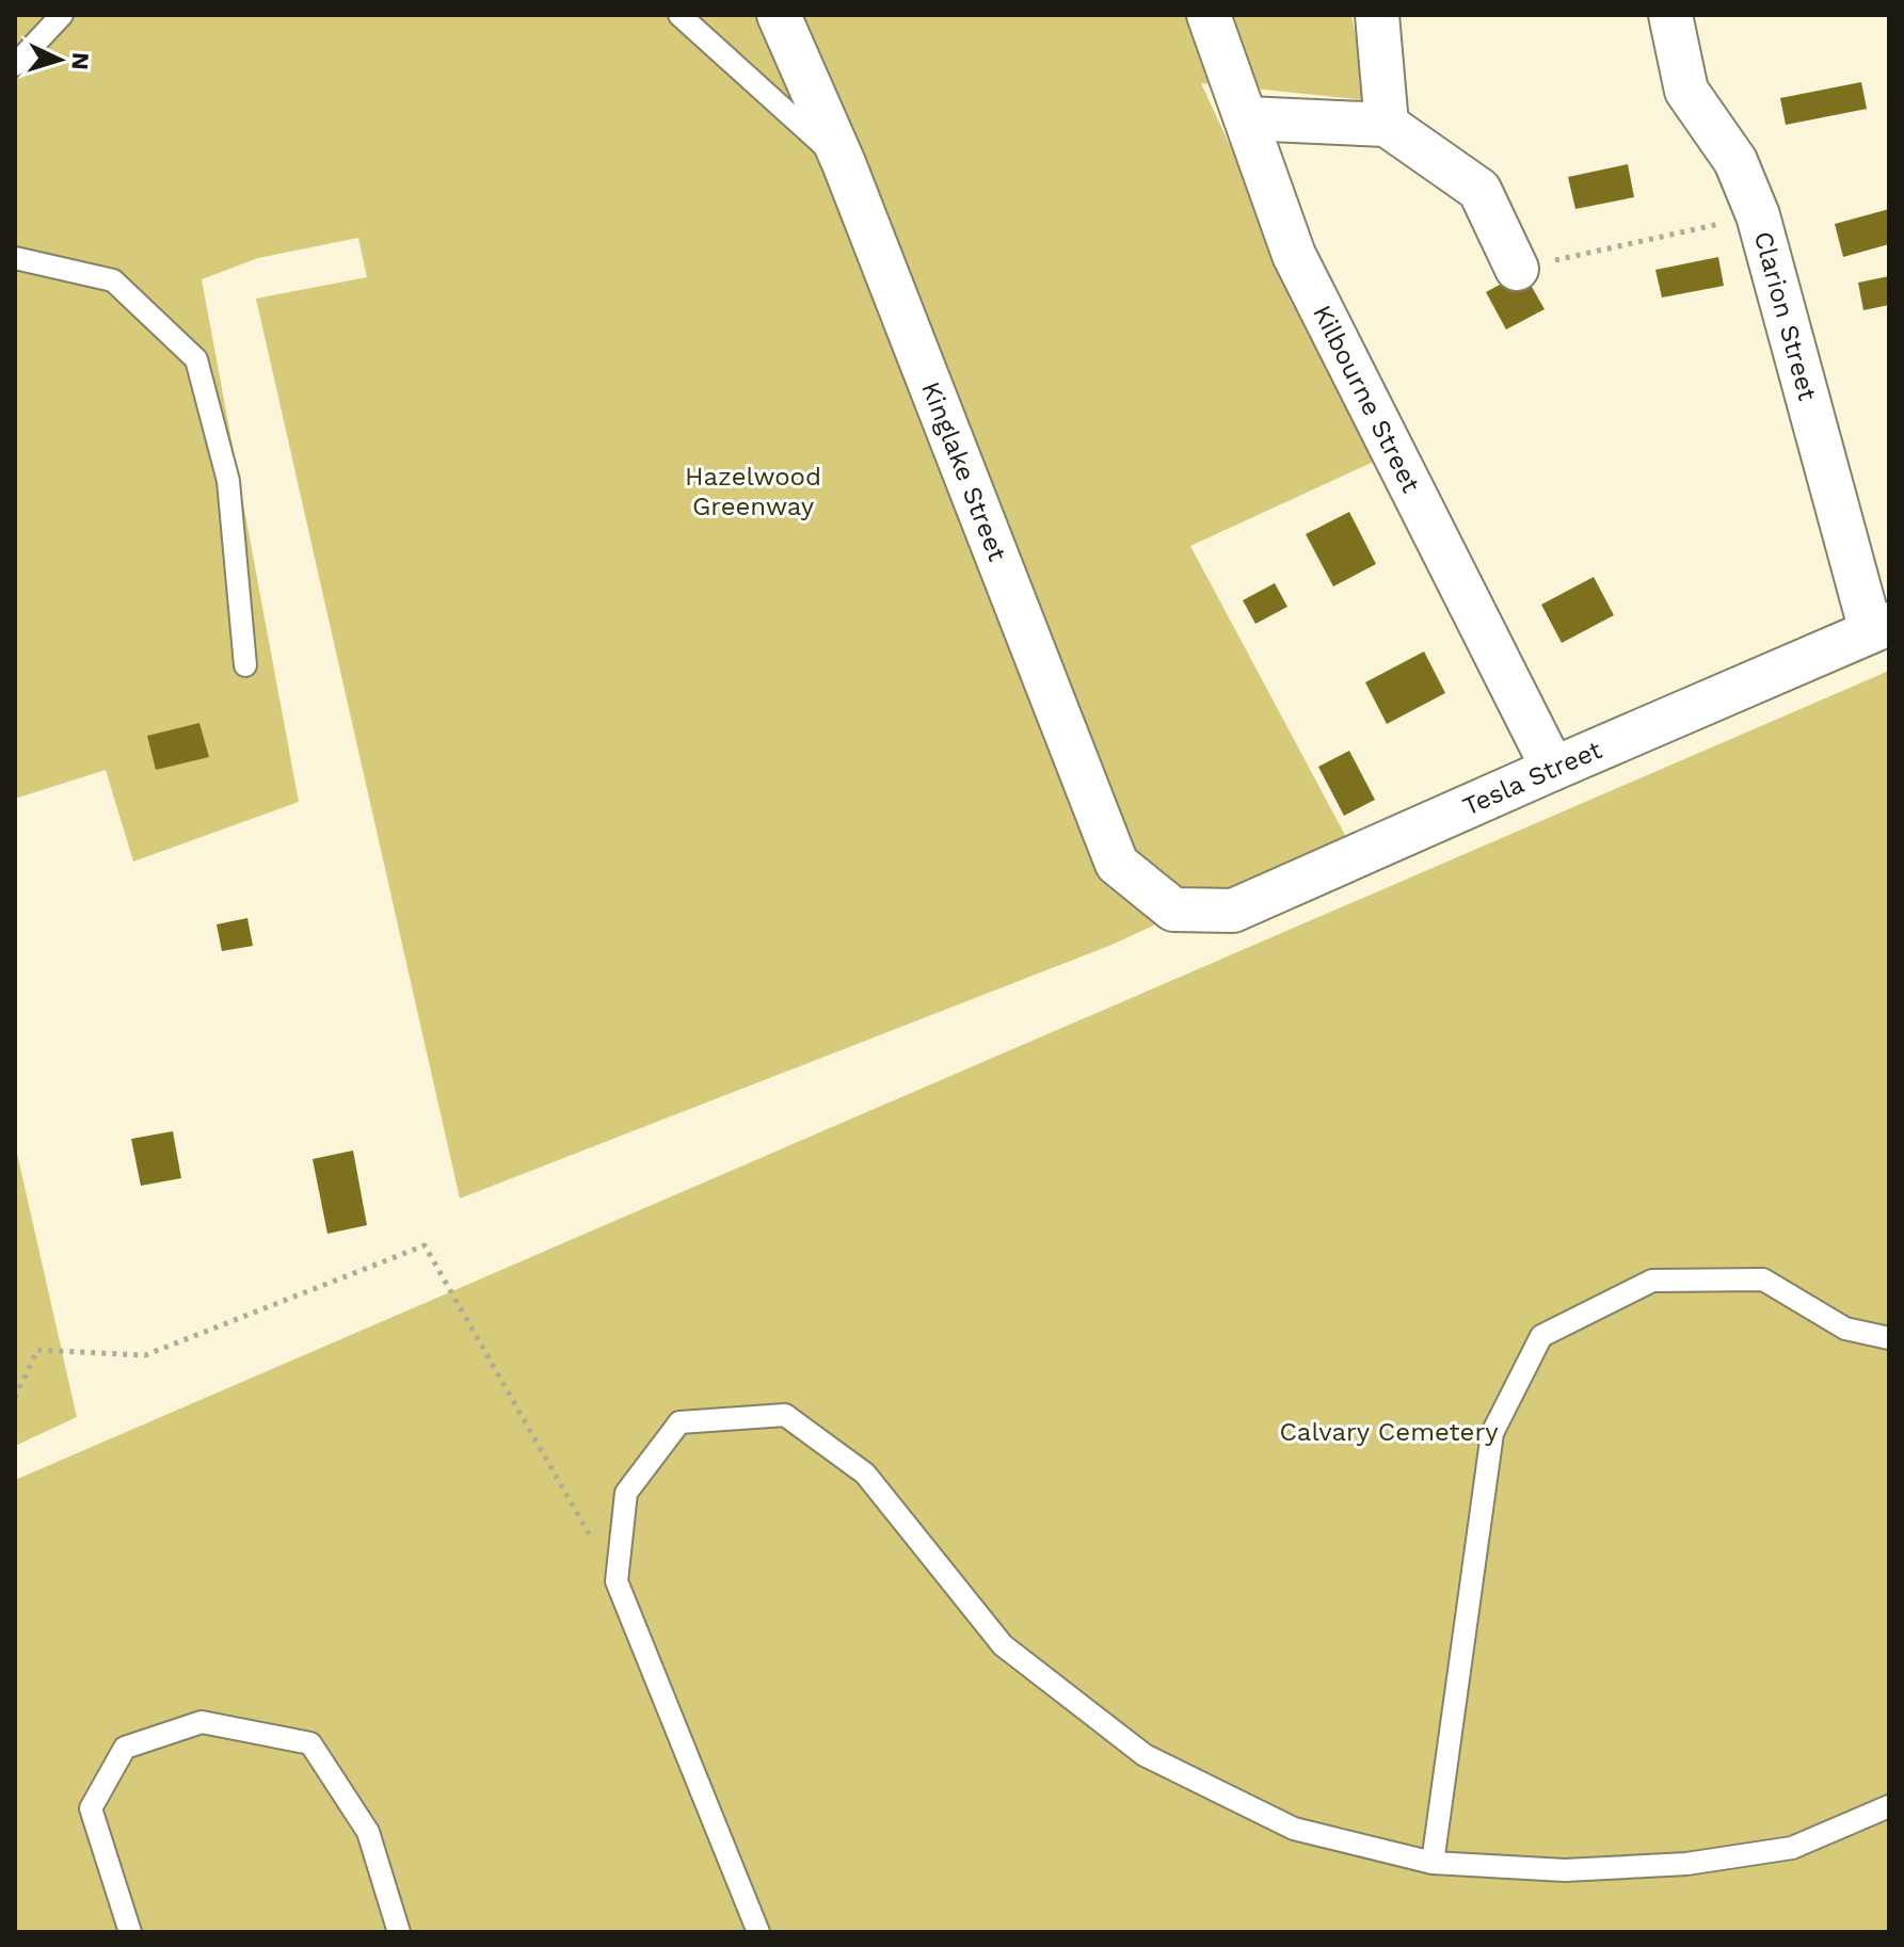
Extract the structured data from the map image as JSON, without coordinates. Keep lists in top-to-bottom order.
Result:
{
  "streets": {
    "street": [
      "Clarion Street",
      "Kilbourne Street",
      "Kinglake Street",
      "Tesla Street"
    ]
  },
  "crossings": [
    ["Clarion Street", "Tesla Street"],
    ["Kilbourne Street", "Tesla Street"],
    ["Kinglake Street", "Tesla Street"]
  ],
  "parks": ["Hazelwood Greenway", "Calvary Cemetery"],
  "north": "right"
}
